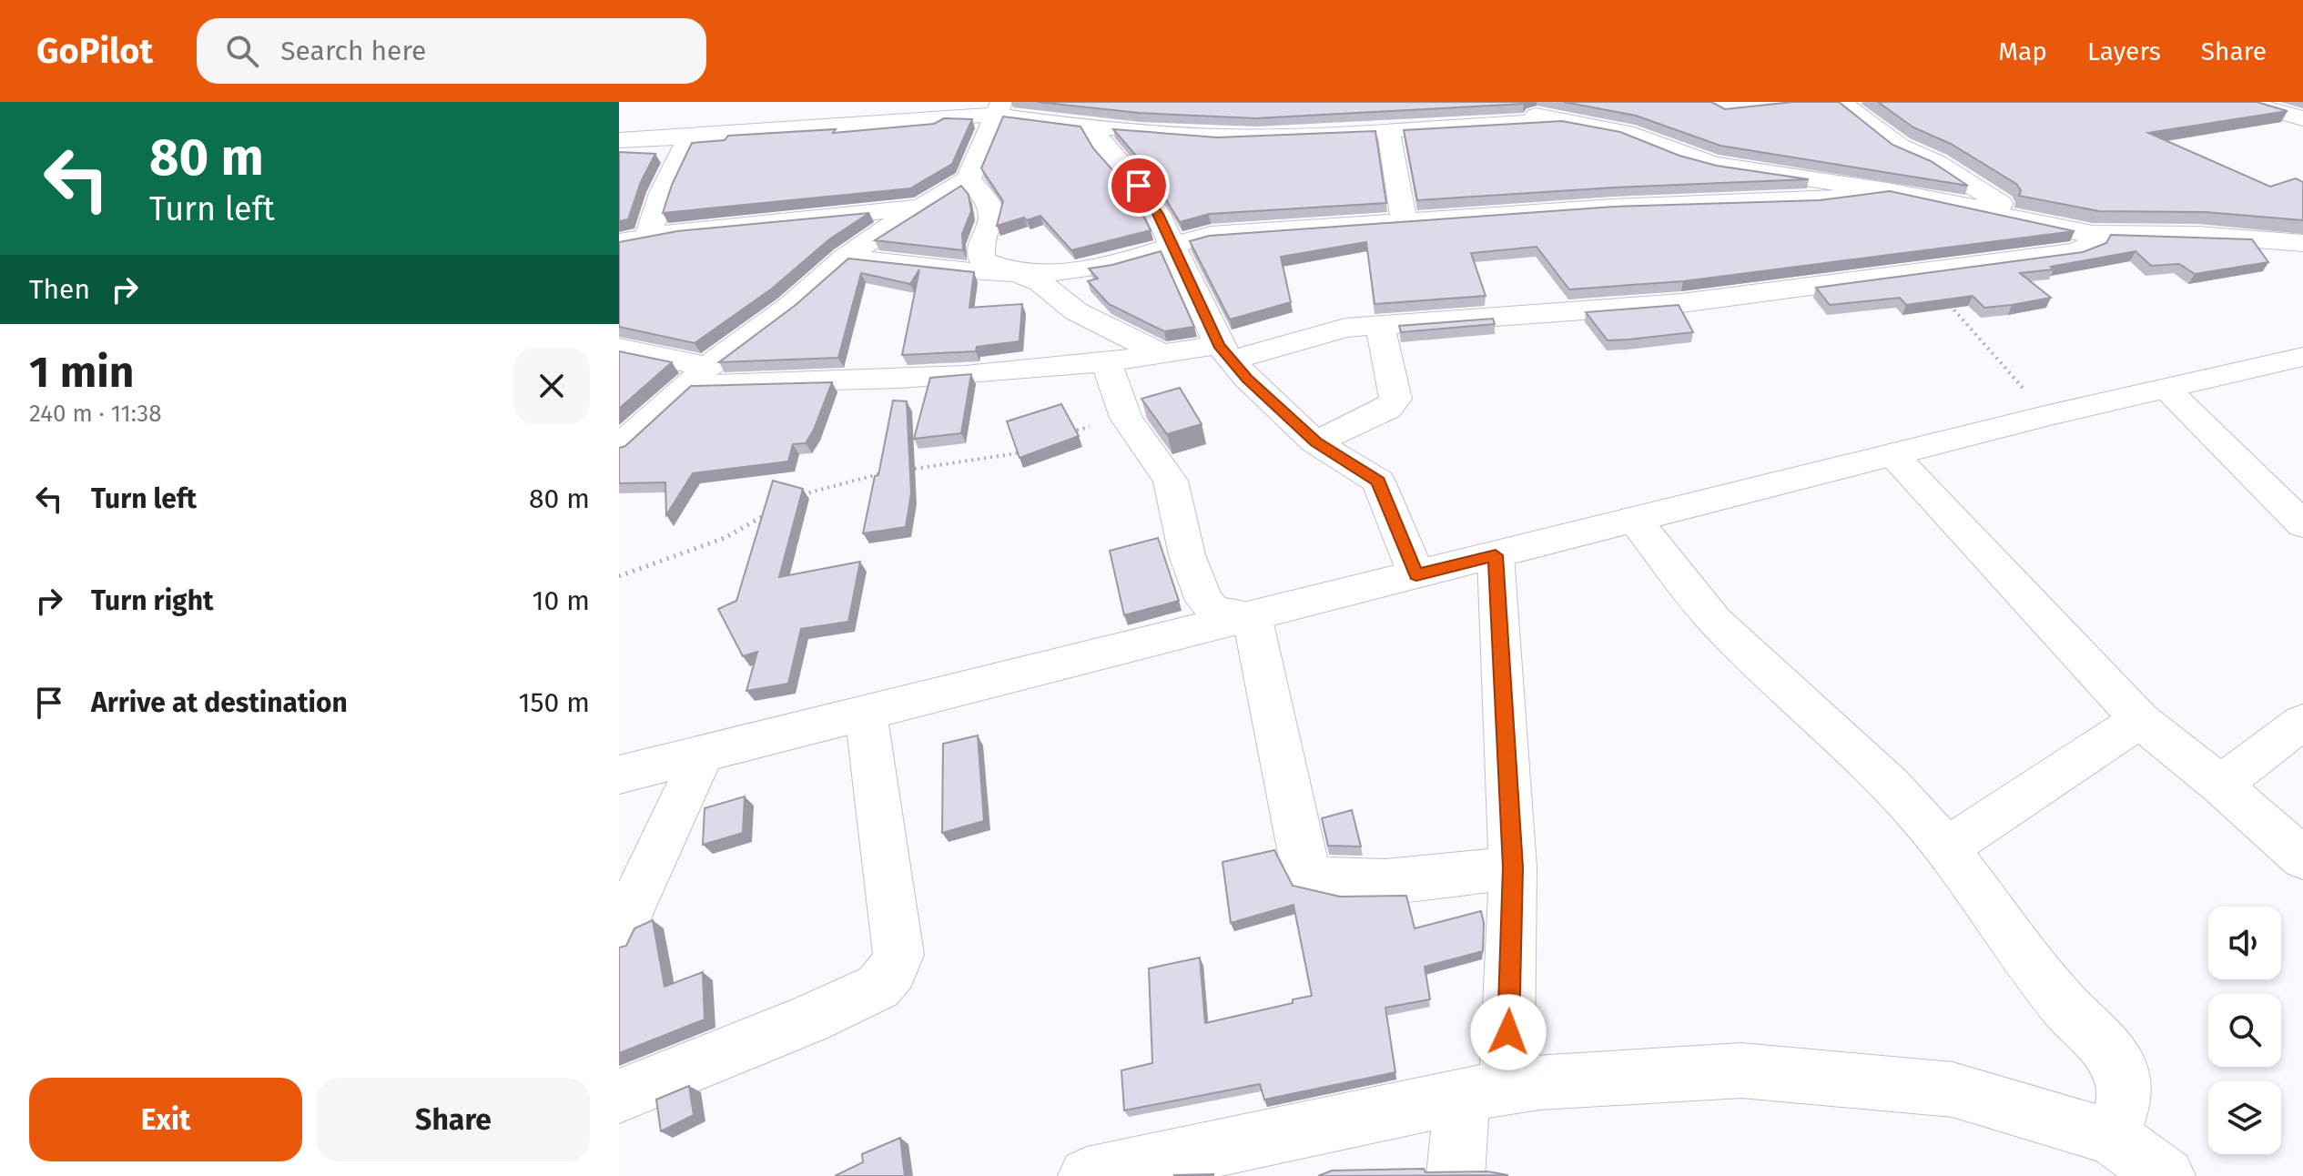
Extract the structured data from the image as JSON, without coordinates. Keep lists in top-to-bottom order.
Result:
{
  "page": {
    "header": "GoPilot",
    "search": "Search here",
    "nav": ["Map", "Layers", "Share"],
    "turn": ["80 m", "Turn left"],
    "then": "Then",
    "heading": ["1 min", "240 m · 11:38"],
    "list": [
      {
        "name": "Turn left",
        "value": "80 m"
      },
      {
        "name": "Turn right",
        "value": "10 m"
      },
      {
        "name": "Arrive at destination",
        "value": "150 m"
      }
    ],
    "buttons": ["Exit", "Share"]
  }
}
